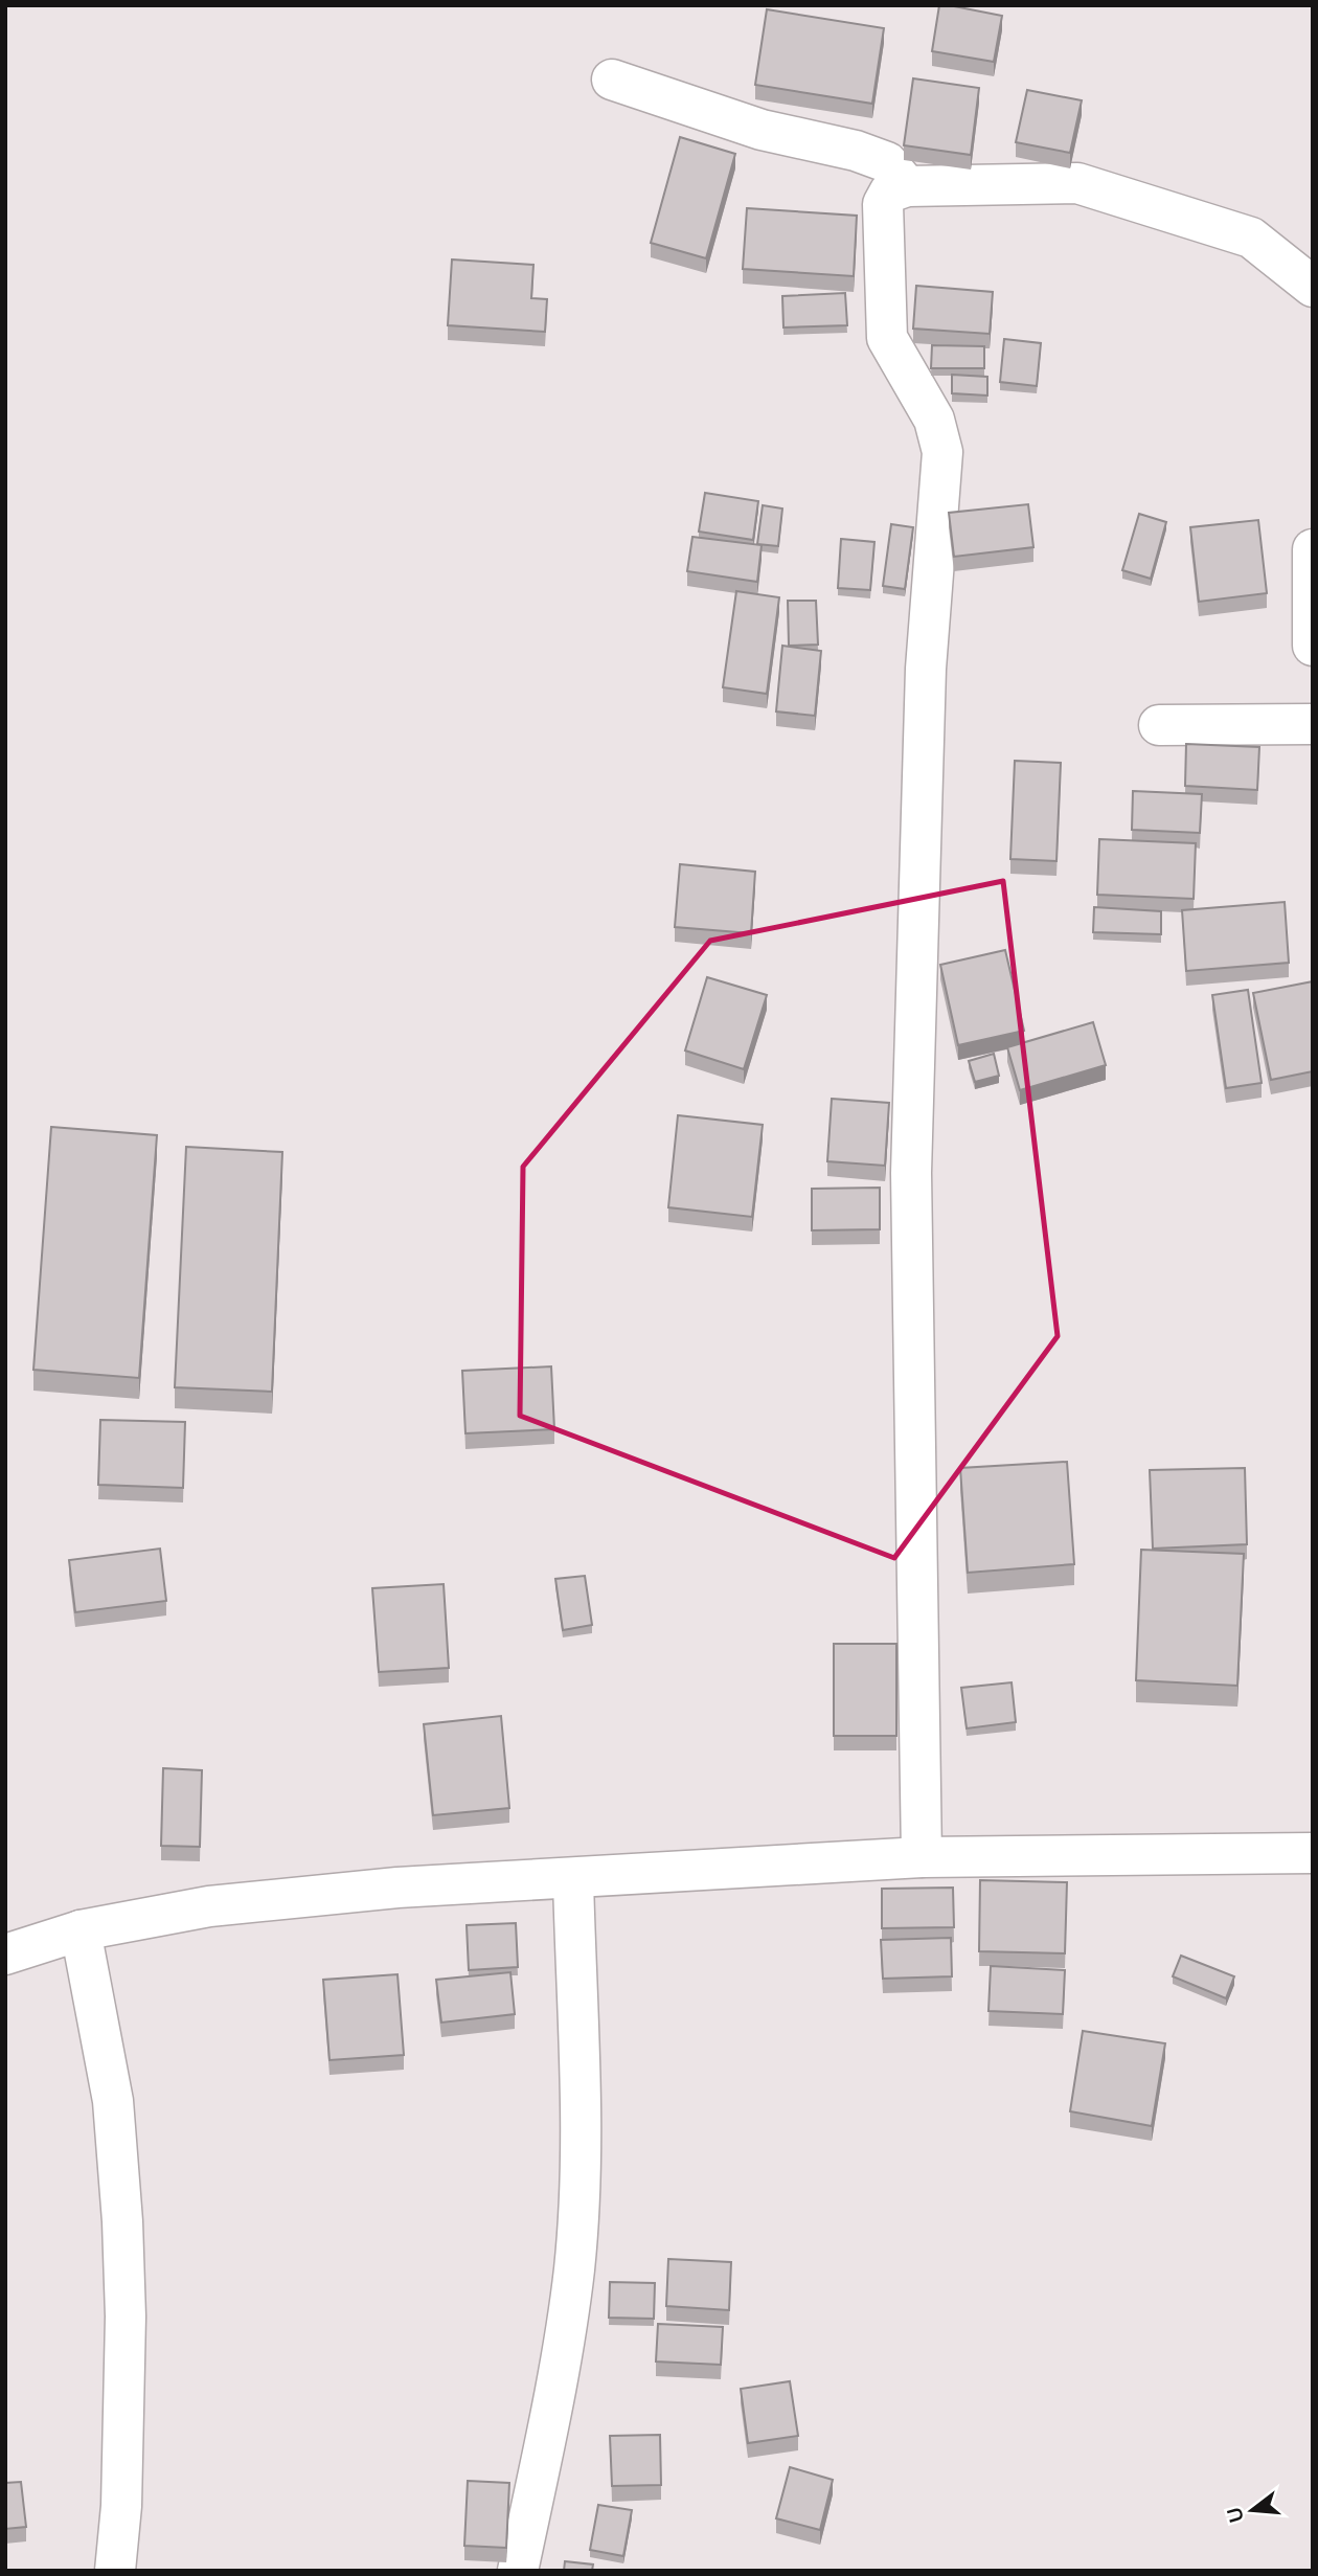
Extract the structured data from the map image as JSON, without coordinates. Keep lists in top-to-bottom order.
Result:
{
  "north": "left"
}
